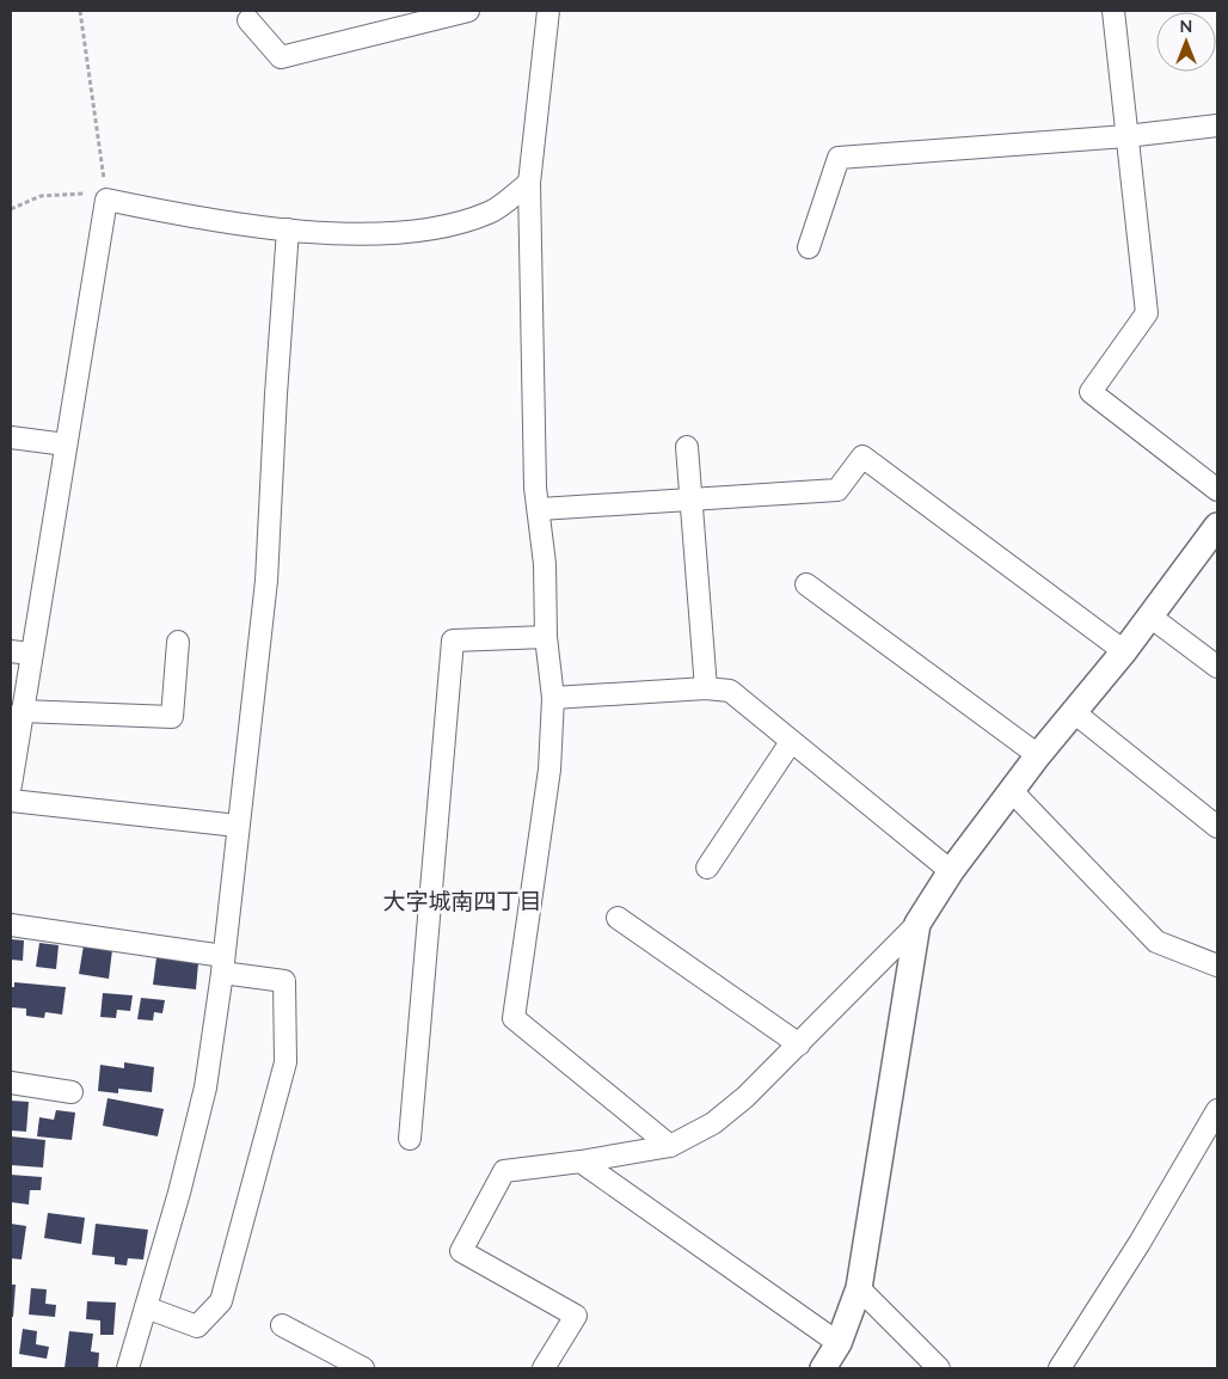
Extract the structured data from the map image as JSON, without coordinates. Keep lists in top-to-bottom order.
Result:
{
  "districts": ["大字城南四丁目"],
  "north": "top"
}
